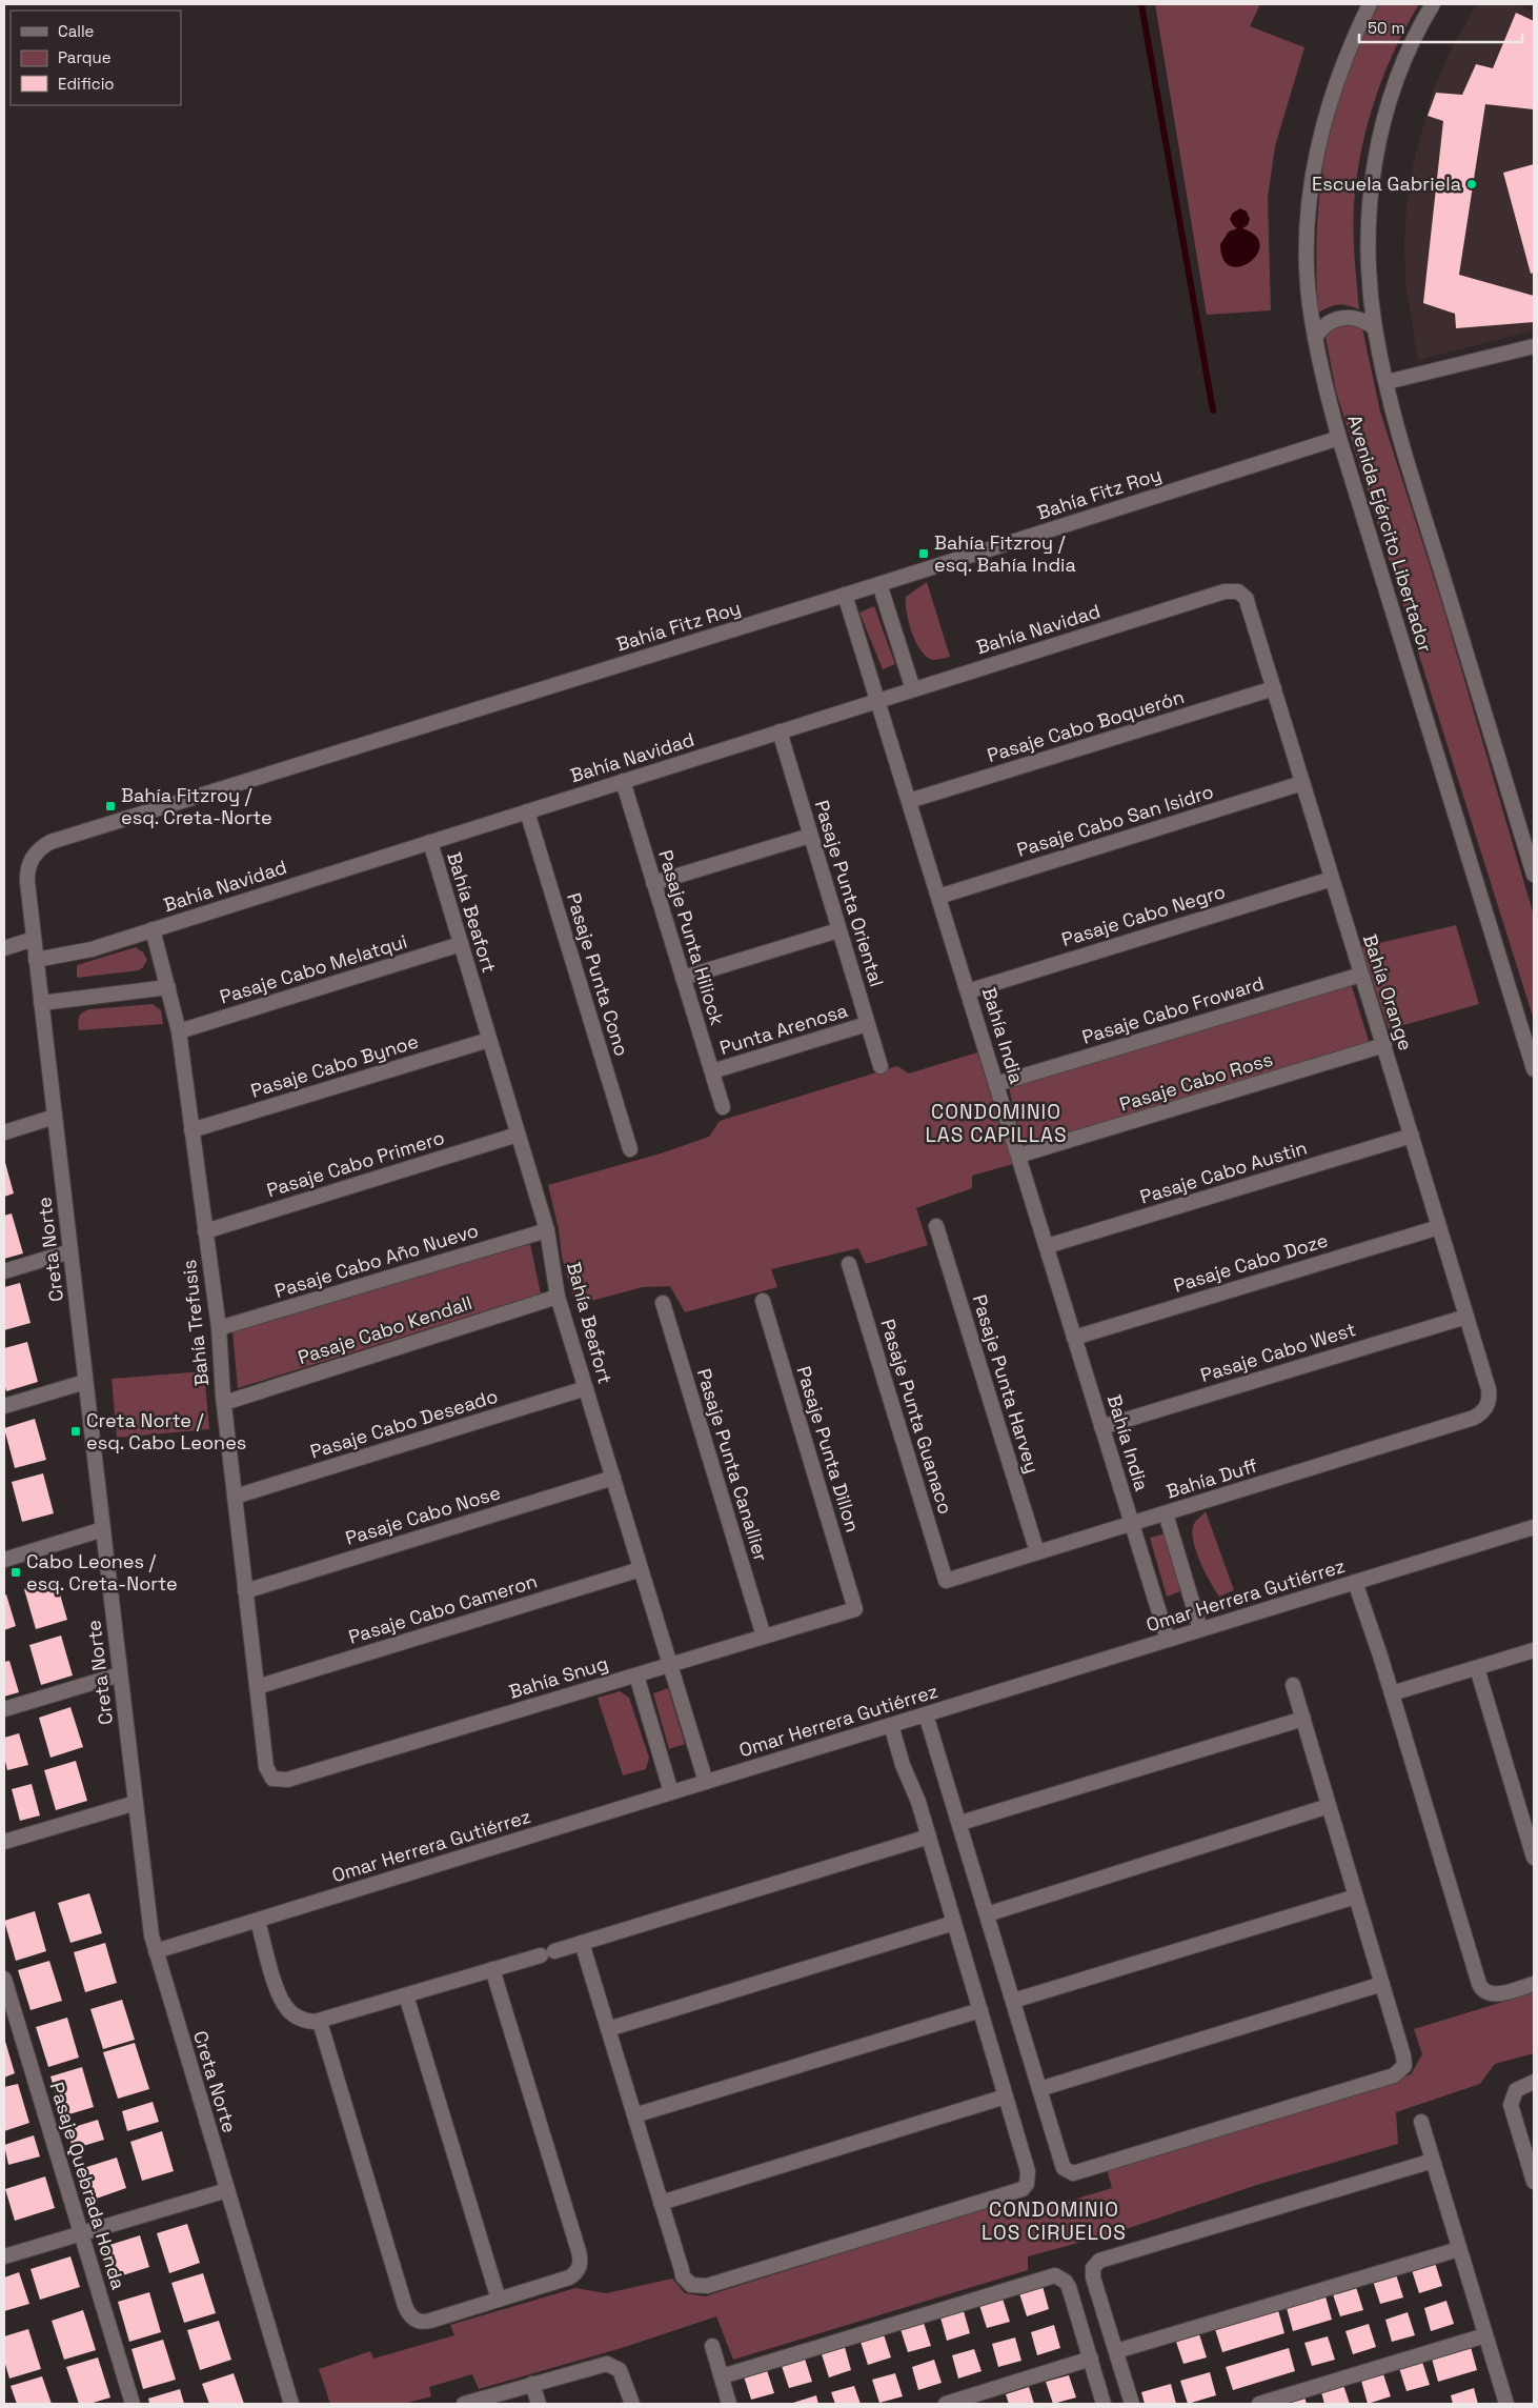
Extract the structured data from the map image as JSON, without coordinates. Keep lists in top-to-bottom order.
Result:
{
  "streets": {
    "street": [
      "Bahía Fitz Roy",
      "Avenida Ejército Libertador",
      "Bahía Navidad",
      "Pasaje Cabo Boquerón",
      "Pasaje Cabo San Isidro",
      "Pasaje Punta Oriental",
      "Bahía Beafort",
      "Pasaje Cabo Negro",
      "Pasaje Punta Hiliock",
      "Pasaje Cabo Melatqui",
      "Pasaje Punta Cono",
      "Bahía Orange",
      "Pasaje Cabo Froward",
      "Punta Arenosa",
      "Bahía India",
      "Pasaje Cabo Bynoe",
      "Pasaje Cabo Ross",
      "Pasaje Cabo Primero",
      "Pasaje Cabo Austin",
      "Creta Norte",
      "Pasaje Cabo Año Nuevo",
      "Pasaje Cabo Doze",
      "Bahía Trefusis",
      "Pasaje Cabo Kendall",
      "Pasaje Cabo West",
      "Pasaje Punta Harvey",
      "Pasaje Punta Guanaco",
      "Pasaje Cabo Deseado",
      "Pasaje Punta Dillon",
      "Pasaje Punta Canallier",
      "Bahía Duff",
      "Pasaje Cabo Nose",
      "Omar Herrera Gutiérrez",
      "Pasaje Cabo Cameron",
      "Bahía Snug",
      "Pasaje Quebrada Honda"
    ]
  },
  "crossings": [
    ["Bahía Fitz Roy", "Avenida Ejército Libertador"],
    ["Bahía Fitz Roy", "Bahía India"],
    ["Bahía Fitz Roy", "Creta Norte"],
    ["Bahía Navidad", "Pasaje Punta Oriental"],
    ["Bahía Navidad", "Bahía Beafort"],
    ["Bahía Navidad", "Pasaje Punta Hiliock"],
    ["Bahía Navidad", "Pasaje Punta Cono"],
    ["Bahía Navidad", "Bahía Orange"],
    ["Bahía Navidad", "Bahía India"],
    ["Bahía Navidad", "Creta Norte"],
    ["Bahía Navidad", "Bahía Trefusis"],
    ["Pasaje Cabo Boquerón", "Bahía Orange"],
    ["Pasaje Cabo Boquerón", "Bahía India"],
    ["Pasaje Cabo San Isidro", "Bahía Orange"],
    ["Pasaje Cabo San Isidro", "Bahía India"],
    ["Pasaje Punta Oriental", "Punta Arenosa"],
    ["Bahía Beafort", "Pasaje Cabo Melatqui"],
    ["Bahía Beafort", "Pasaje Cabo Bynoe"],
    ["Bahía Beafort", "Pasaje Cabo Primero"],
    ["Bahía Beafort", "Pasaje Cabo Año Nuevo"],
    ["Bahía Beafort", "Pasaje Cabo Kendall"],
    ["Bahía Beafort", "Pasaje Cabo Deseado"],
    ["Bahía Beafort", "Pasaje Cabo Nose"],
    ["Bahía Beafort", "Omar Herrera Gutiérrez"],
    ["Bahía Beafort", "Pasaje Cabo Cameron"],
    ["Bahía Beafort", "Bahía Snug"],
    ["Pasaje Cabo Negro", "Bahía Orange"],
    ["Pasaje Cabo Negro", "Bahía India"],
    ["Pasaje Punta Hiliock", "Punta Arenosa"],
    ["Pasaje Cabo Melatqui", "Bahía Trefusis"],
    ["Bahía Orange", "Pasaje Cabo Froward"],
    ["Bahía Orange", "Pasaje Cabo Ross"],
    ["Bahía Orange", "Pasaje Cabo Austin"],
    ["Bahía Orange", "Pasaje Cabo Doze"],
    ["Bahía Orange", "Pasaje Cabo West"],
    ["Bahía Orange", "Bahía Duff"],
    ["Pasaje Cabo Froward", "Bahía India"],
    ["Bahía India", "Pasaje Cabo Ross"],
    ["Bahía India", "Pasaje Cabo Austin"],
    ["Bahía India", "Pasaje Cabo Doze"],
    ["Bahía India", "Pasaje Cabo West"],
    ["Bahía India", "Bahía Duff"],
    ["Bahía India", "Omar Herrera Gutiérrez"],
    ["Pasaje Cabo Bynoe", "Bahía Trefusis"],
    ["Pasaje Cabo Primero", "Bahía Trefusis"],
    ["Creta Norte", "Omar Herrera Gutiérrez"],
    ["Pasaje Cabo Año Nuevo", "Bahía Trefusis"],
    ["Bahía Trefusis", "Pasaje Cabo Kendall"],
    ["Bahía Trefusis", "Pasaje Cabo Deseado"],
    ["Bahía Trefusis", "Pasaje Cabo Nose"],
    ["Bahía Trefusis", "Pasaje Cabo Cameron"],
    ["Bahía Trefusis", "Bahía Snug"],
    ["Pasaje Punta Harvey", "Bahía Duff"],
    ["Pasaje Punta Guanaco", "Bahía Duff"],
    ["Pasaje Punta Dillon", "Bahía Snug"],
    ["Pasaje Punta Canallier", "Bahía Snug"]
  ],
  "districts": ["CONDOMINIO LAS CAPILLAS", "CONDOMINIO LOS CIRUELOS"],
  "places": {
    "other": ["Escuela Gabriela"],
    "transit": [
      "Bahía Fitzroy / esq. Bahía India",
      "Bahía Fitzroy / esq. Creta-Norte",
      "Creta Norte / esq. Cabo Leones",
      "Cabo Leones / esq. Creta-Norte"
    ]
  },
  "legend": ["Calle", "Parque", "Edificio"],
  "scale_bar": "50 m"
}
